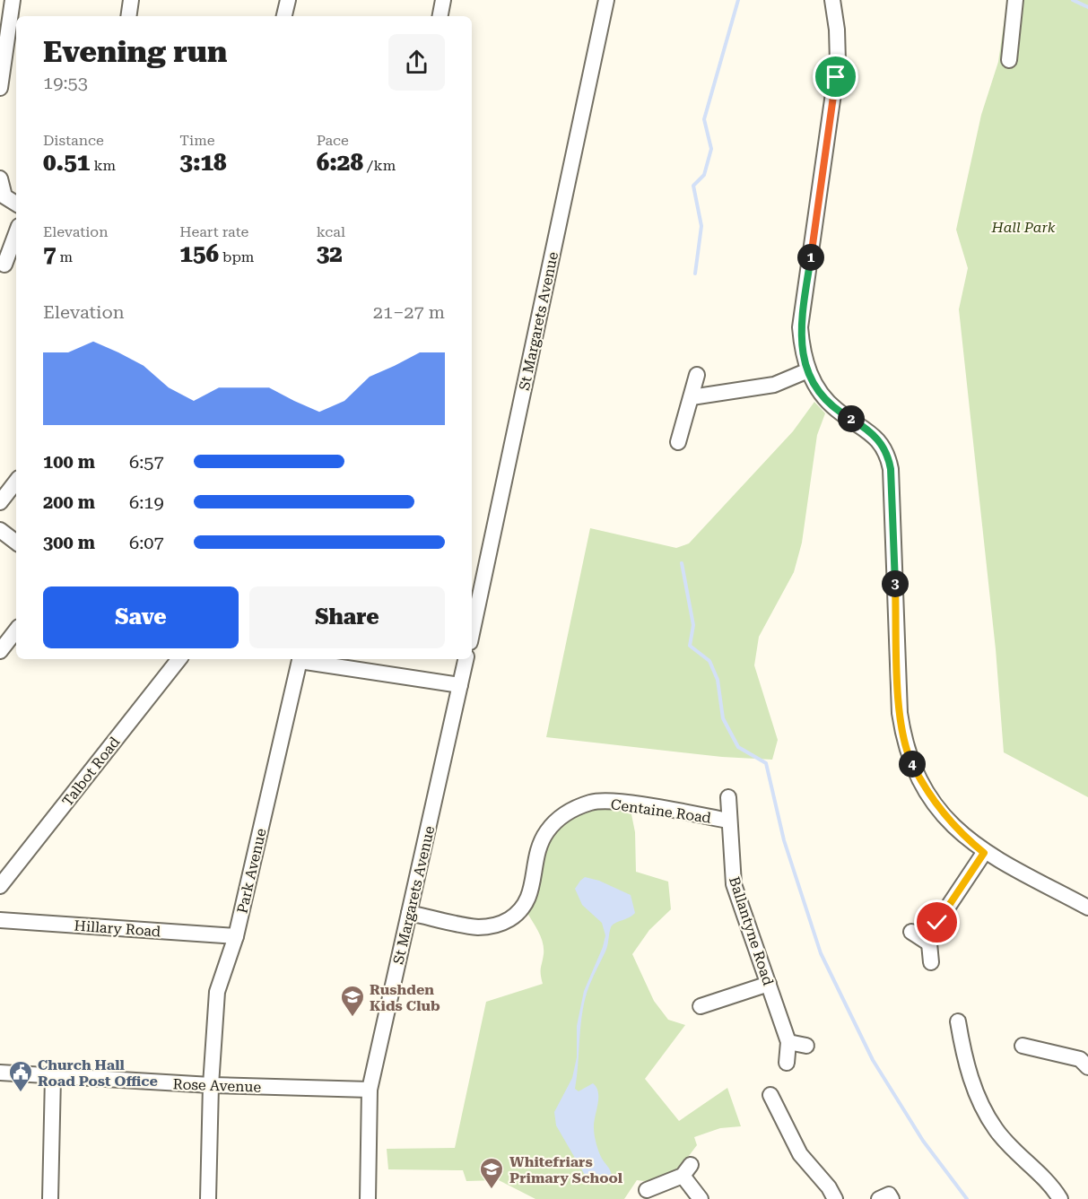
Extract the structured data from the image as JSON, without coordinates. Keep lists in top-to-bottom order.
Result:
{
  "streets": {
    "street": [
      "St Margarets Avenue",
      "Talbot Road",
      "Centaine Road",
      "Park Avenue",
      "Hillary Road",
      "Ballantyne Road",
      "Rose Avenue"
    ]
  },
  "crossings": [
    ["St Margarets Avenue", "Centaine Road"],
    ["St Margarets Avenue", "Rose Avenue"],
    ["Centaine Road", "Ballantyne Road"],
    ["Park Avenue", "Hillary Road"],
    ["Park Avenue", "Rose Avenue"]
  ],
  "parks": ["Hall Park"],
  "places": {
    "school or university": ["Rushden Kids Club", "Whitefriars Primary School"],
    "public building": ["Church Hall Road Post Office"]
  },
  "page": {
    "heading": ["Evening run", "19:53"],
    "stats": [
      ["Distance", "0.51 km"],
      ["Time", "3:18"],
      ["Pace", "6:28 /km"],
      ["Elevation", "7 m"],
      ["Heart rate", "156 bpm"],
      ["kcal", "32"]
    ],
    "pins": [
      "1",
      "2",
      "3",
      "4"
    ],
    "chart": ["Elevation", "21–27 m"],
    "list": [
      {
        "name": "100 m",
        "note": "6:57"
      },
      {
        "name": "200 m",
        "note": "6:19"
      },
      {
        "name": "300 m",
        "note": "6:07"
      }
    ],
    "buttons": ["Save", "Share"]
  }
}
